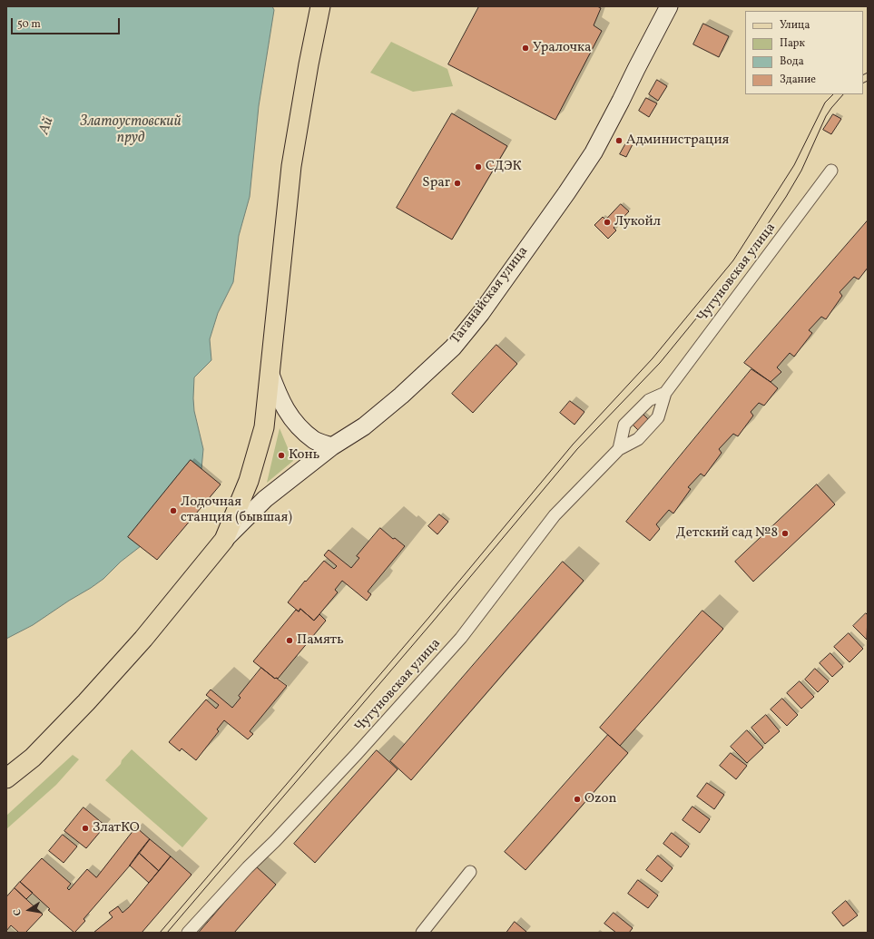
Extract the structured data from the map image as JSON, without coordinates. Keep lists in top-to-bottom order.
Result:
{
  "streets": {
    "main road": ["Таганайская улица"],
    "street": ["Чугуновская улица"]
  },
  "water": ["Златоустовский пруд", "Ай"],
  "places": [
    "Уралочка",
    "Администрация",
    "СДЭК",
    "Spar",
    "Лукойл",
    "Конь",
    "Лодочная станция (бывшая)",
    "Детский сад №8",
    "Память",
    "Ozon",
    "ЗлатКО"
  ],
  "legend": [
    "Улица",
    "Парк",
    "Вода",
    "Здание"
  ],
  "scale_bar": "50 m",
  "north": "left"
}
